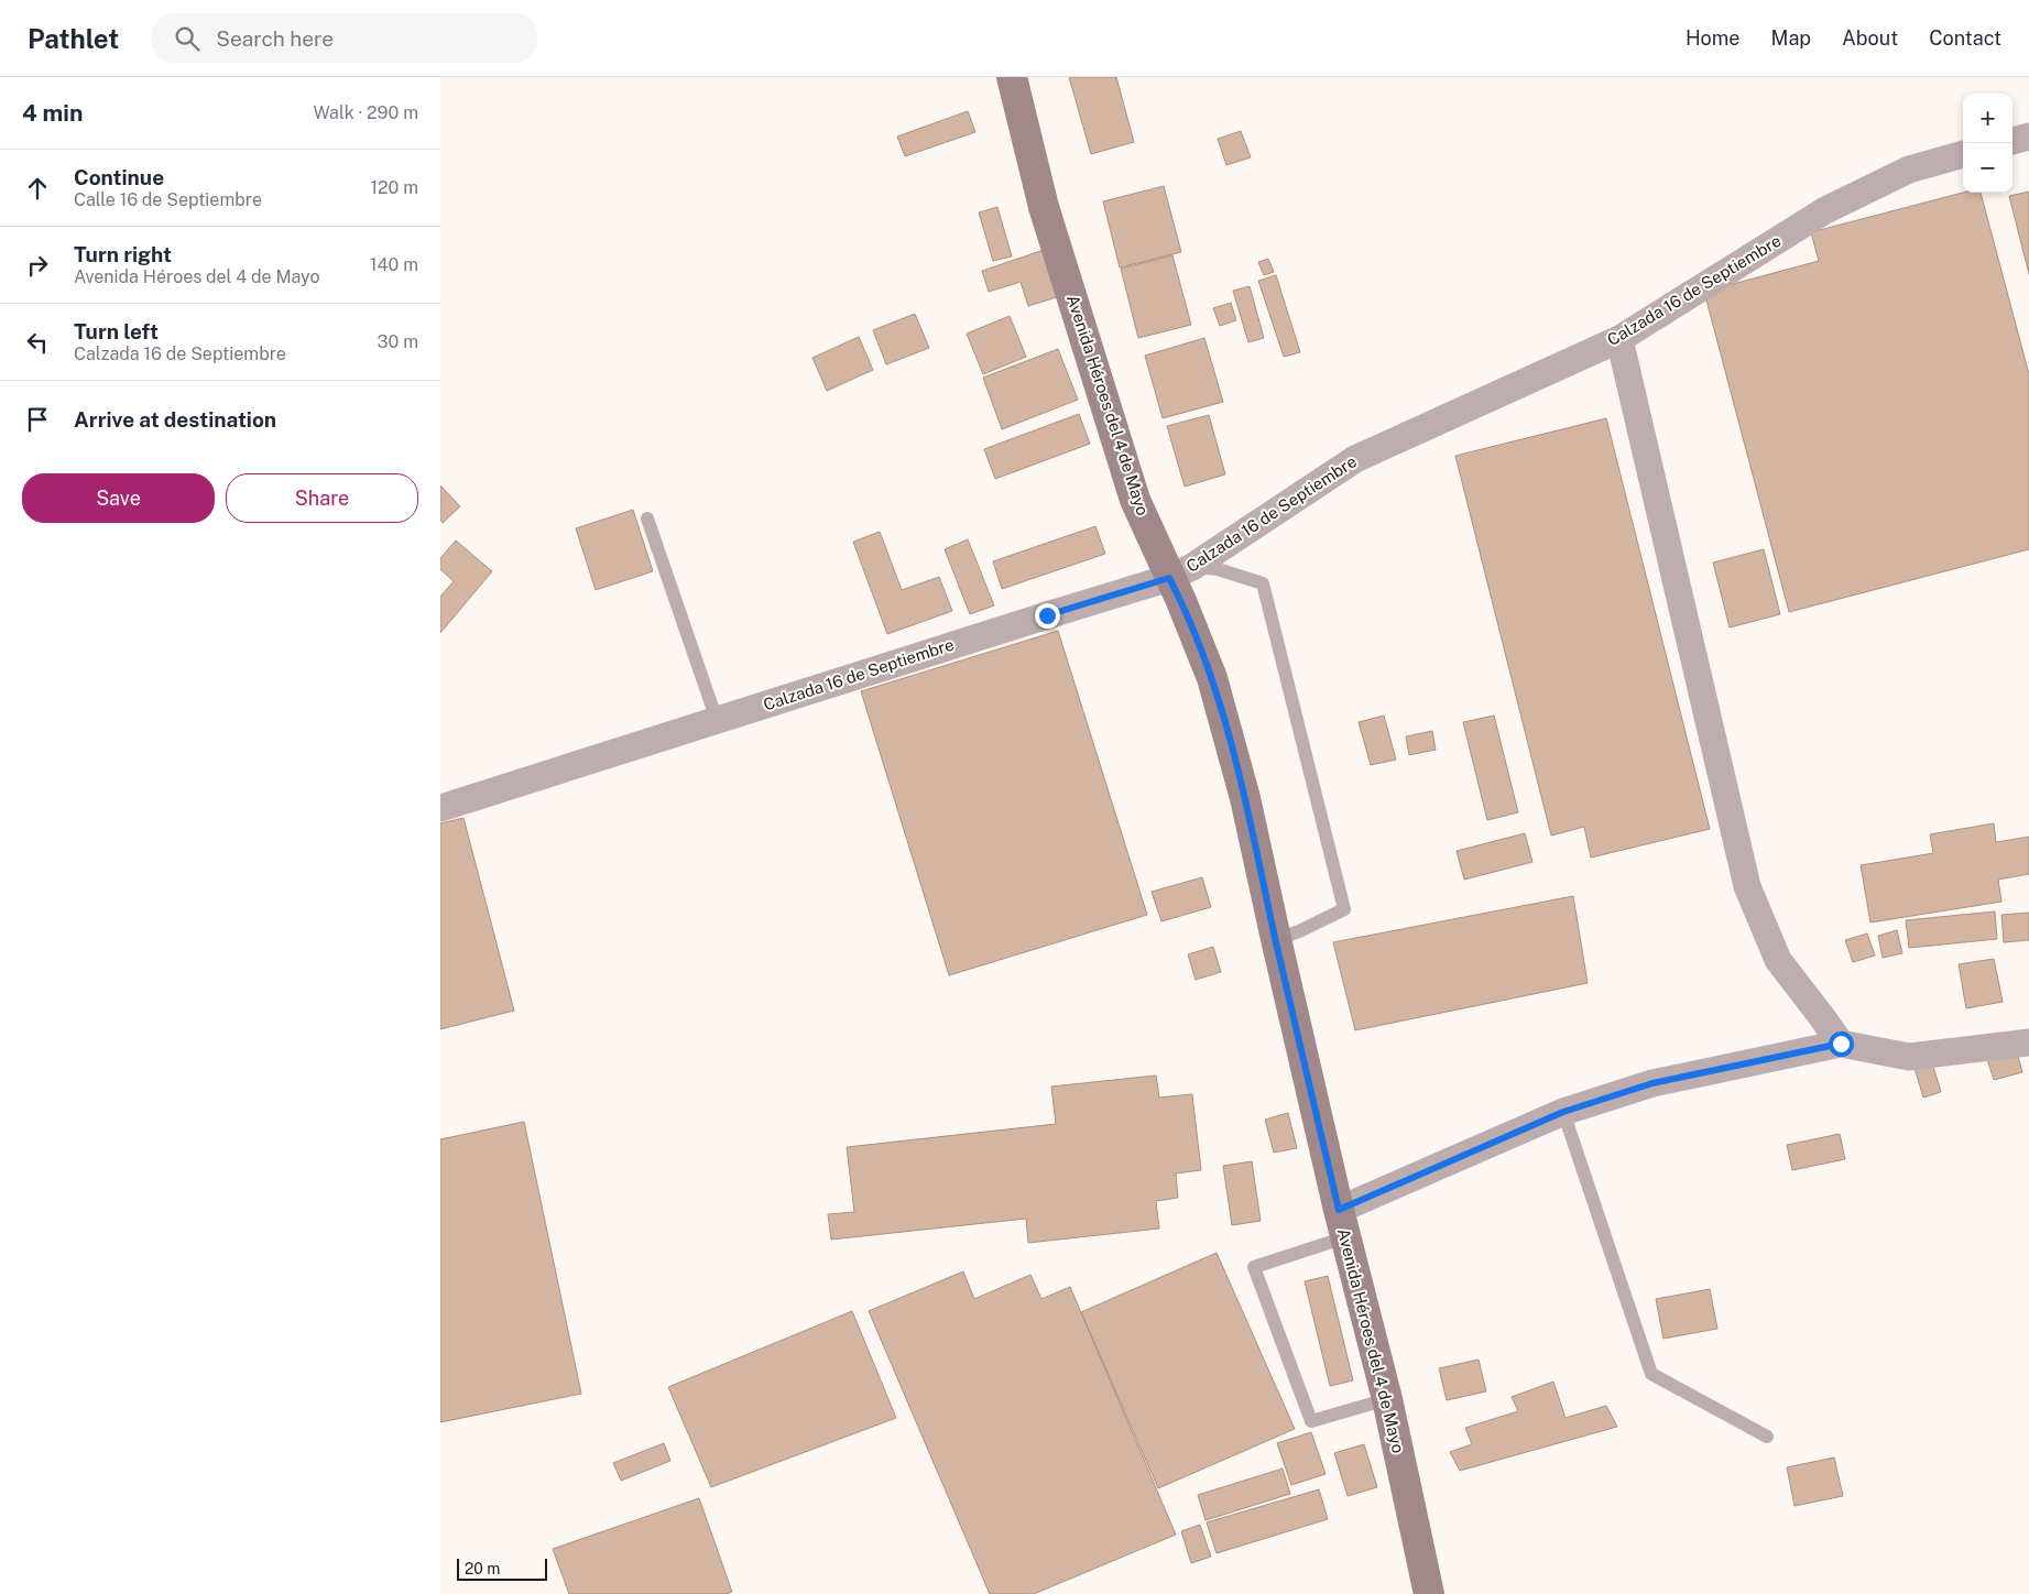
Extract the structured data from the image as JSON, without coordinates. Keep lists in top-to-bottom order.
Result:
{
  "streets": {
    "main road": ["Avenida Héroes del 4 de Mayo"],
    "street": ["Calzada 16 de Septiembre"]
  },
  "crossings": [
    ["Calzada 16 de Septiembre", "Avenida Héroes del 4 de Mayo"]
  ],
  "scale_bar": "20 m",
  "page": {
    "header": "Pathlet",
    "search": "Search here",
    "nav": [
      "Home",
      "Map",
      "About",
      "Contact"
    ],
    "heading": ["4 min", "Walk · 290 m"],
    "map_buttons": ["+", "−"],
    "list": [
      ["Continue", "Calle 16 de Septiembre", "120 m"],
      ["Turn right", "Avenida Héroes del 4 de Mayo", "140 m"],
      ["Turn left", "Calzada 16 de Septiembre", "30 m"],
      "Arrive at destination"
    ],
    "buttons": ["Save", "Share"],
    "scale": "20 m"
  }
}
